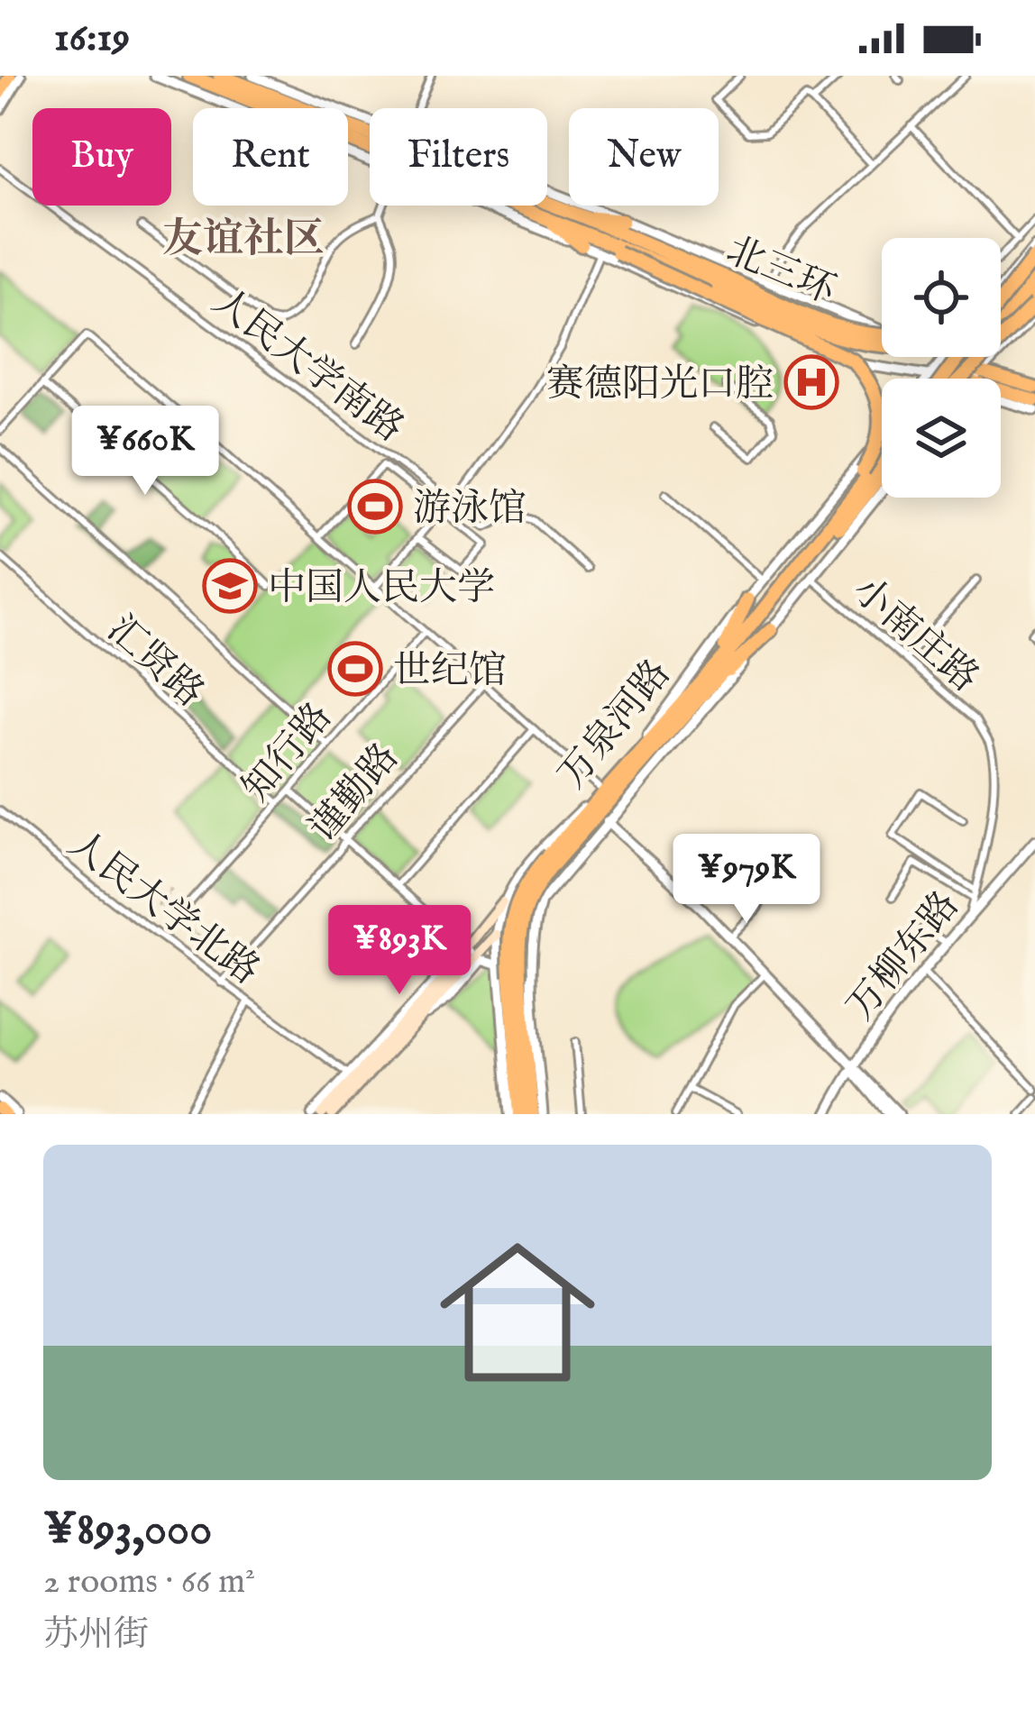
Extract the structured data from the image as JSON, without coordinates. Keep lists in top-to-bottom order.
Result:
{
  "streets": {
    "highway": ["北三环", "万泉河路"],
    "street": [
      "人民大学南路",
      "小南庄路",
      "汇贤路",
      "知行路",
      "谨勤路",
      "人民大学北路",
      "万柳东路"
    ]
  },
  "crossings": [
    ["小南庄路", "万泉河路"],
    ["小南庄路", "万柳东路"],
    ["汇贤路", "知行路"],
    ["谨勤路", "人民大学北路"]
  ],
  "districts": ["友谊社区"],
  "places": {
    "hospital": ["赛德阳光口腔"],
    "sports": ["游泳馆", "世纪馆"],
    "school or university": ["中国人民大学"]
  },
  "page": {
    "status": "16:19",
    "chip": [
      "Buy",
      "Rent",
      "Filters",
      "New"
    ],
    "price": ["¥660K", "¥979K", "¥893K"],
    "list": [
      {
        "name": "¥893,000",
        "note": "2 rooms · 66 m² · 苏州街"
      }
    ]
  }
}
